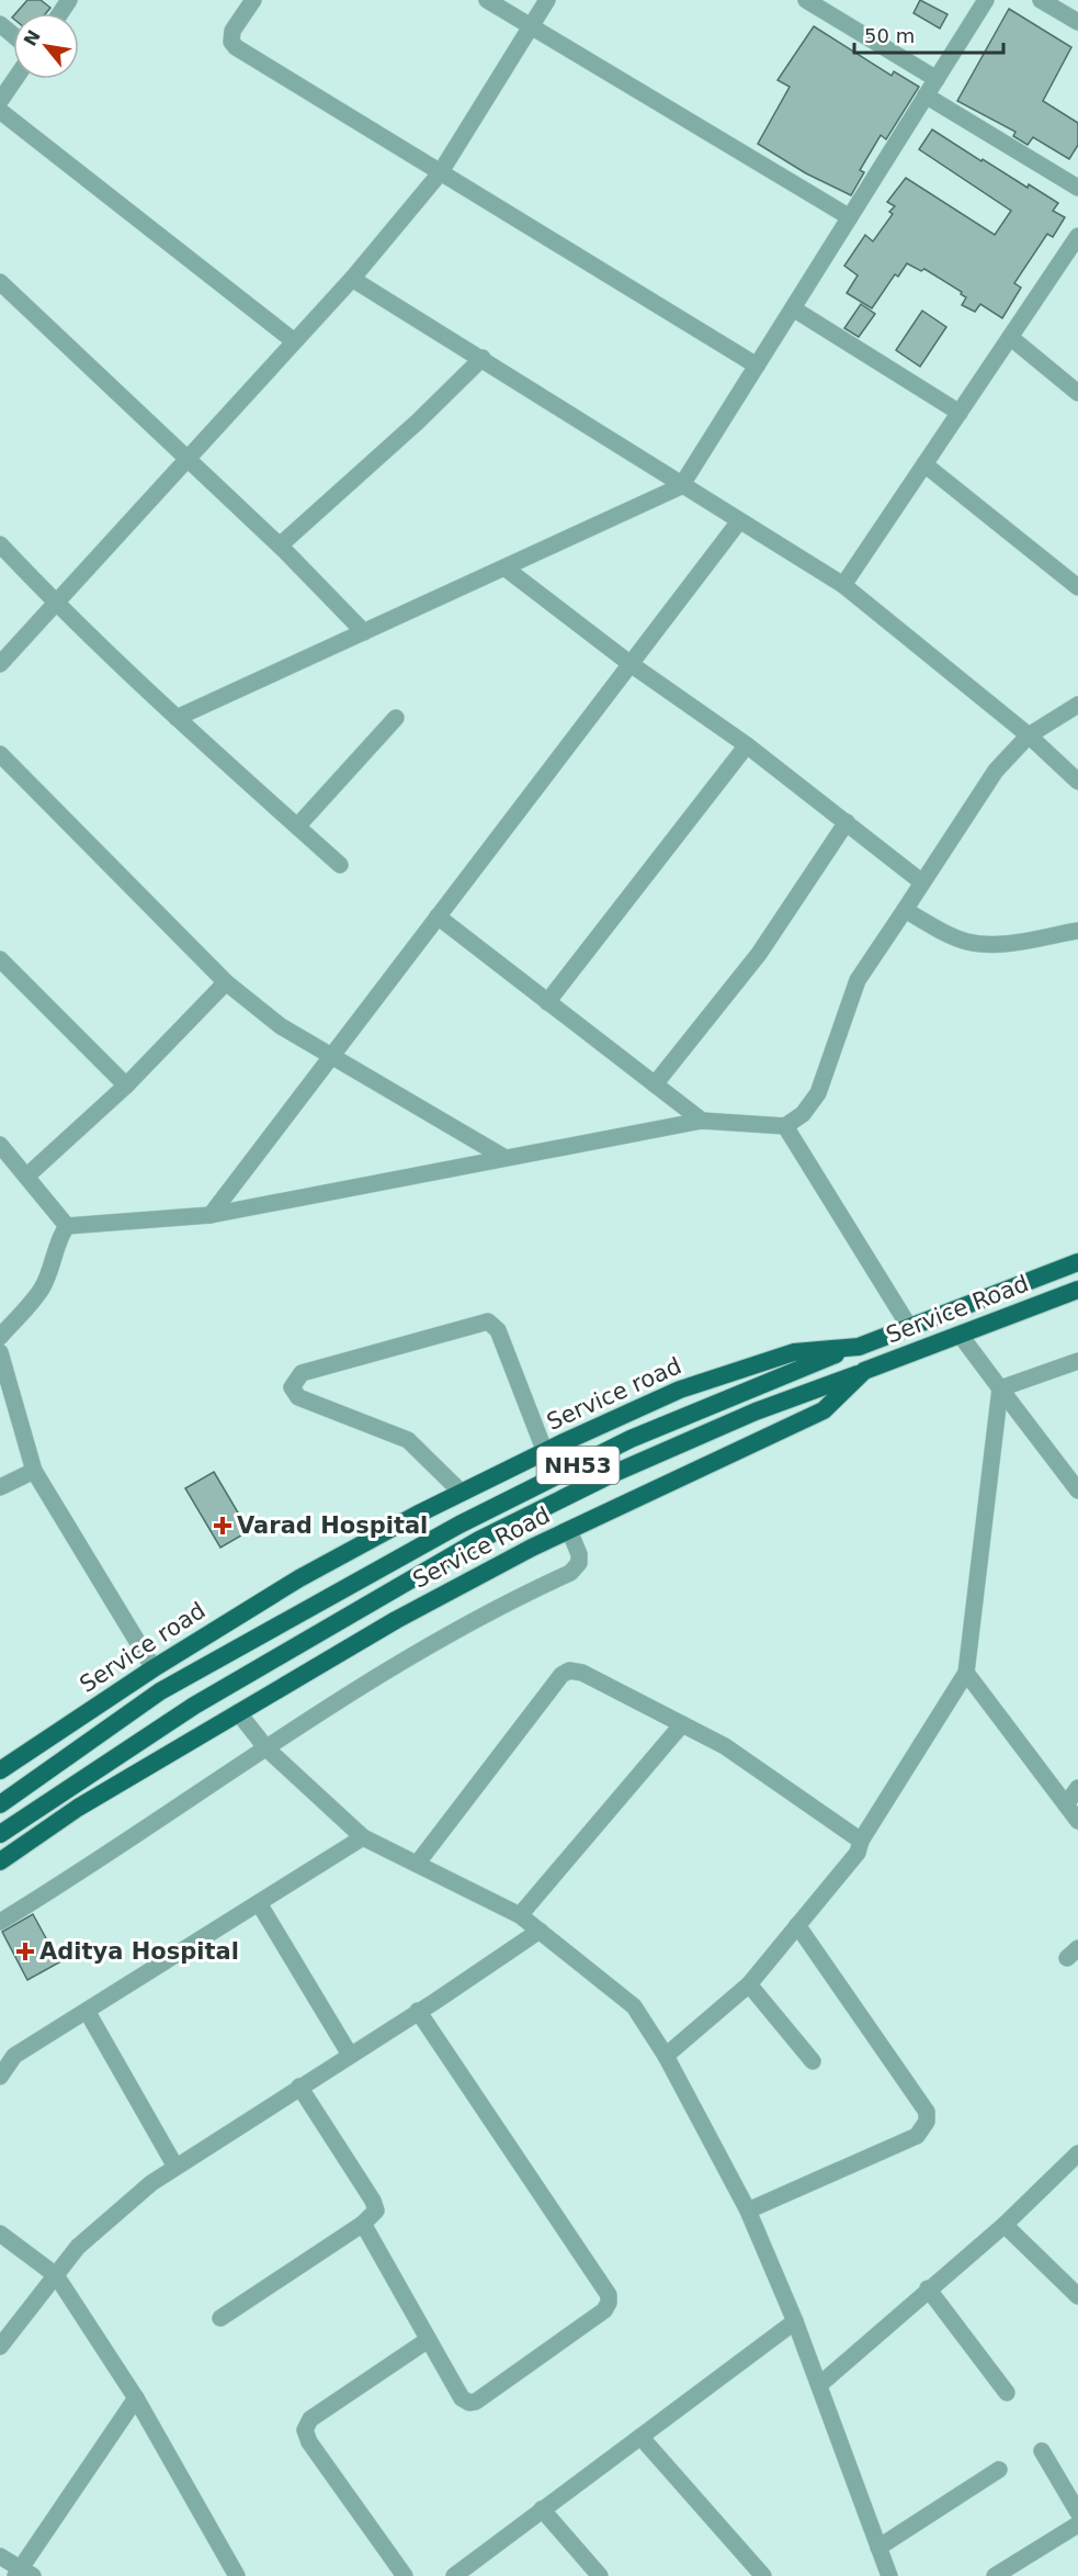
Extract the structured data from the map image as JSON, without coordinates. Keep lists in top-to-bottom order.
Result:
{
  "streets": {
    "highway": ["Service Road", "Service road", "NH53"]
  },
  "crossings": [
    ["Service Road", "NH53"],
    ["Service road", "NH53"]
  ],
  "places": {
    "health": ["Varad Hospital", "Aditya Hospital"]
  },
  "scale_bar": "50 m",
  "north": "top left"
}
